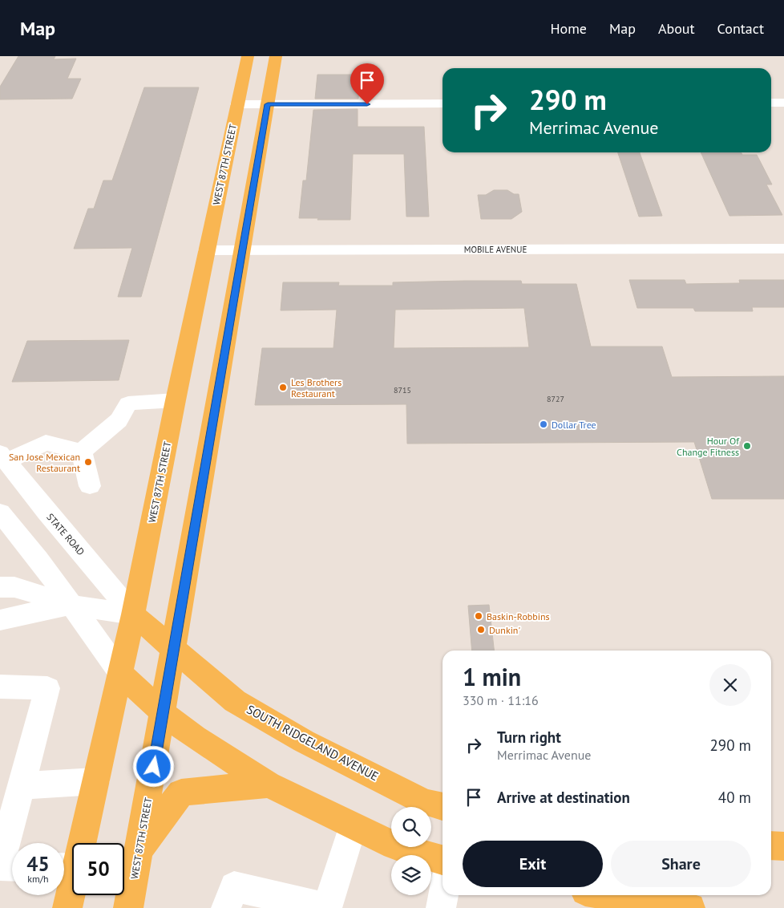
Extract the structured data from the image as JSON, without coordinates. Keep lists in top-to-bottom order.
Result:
{
  "streets": {
    "main road": ["WEST 87TH STREET", "SOUTH RIDGELAND AVENUE"],
    "street": ["MOBILE AVENUE", "STATE ROAD"]
  },
  "crossings": [
    ["WEST 87TH STREET", "MOBILE AVENUE"],
    ["WEST 87TH STREET", "STATE ROAD"],
    ["WEST 87TH STREET", "SOUTH RIDGELAND AVENUE"],
    ["STATE ROAD", "SOUTH RIDGELAND AVENUE"]
  ],
  "places": [
    "Les Brothers Restaurant",
    "Dollar Tree",
    "Hour Of Change Fitness",
    "San Jose Mexican Restaurant",
    "Baskin-Robbins",
    "Dunkin'"
  ],
  "house_numbers": ["8715", "8727"],
  "page": {
    "header": "Map",
    "nav": [
      "Home",
      "Map",
      "About",
      "Contact"
    ],
    "turn": ["290 m", "Merrimac Avenue"],
    "heading": ["1 min", "330 m · 11:16"],
    "list": [
      {
        "name": "Turn right",
        "note": "Merrimac Avenue",
        "value": "290 m"
      },
      {
        "name": "Arrive at destination",
        "value": "40 m"
      }
    ],
    "buttons": ["Exit", "Share"],
    "speed": "45 km/h",
    "limit": "50"
  }
}
